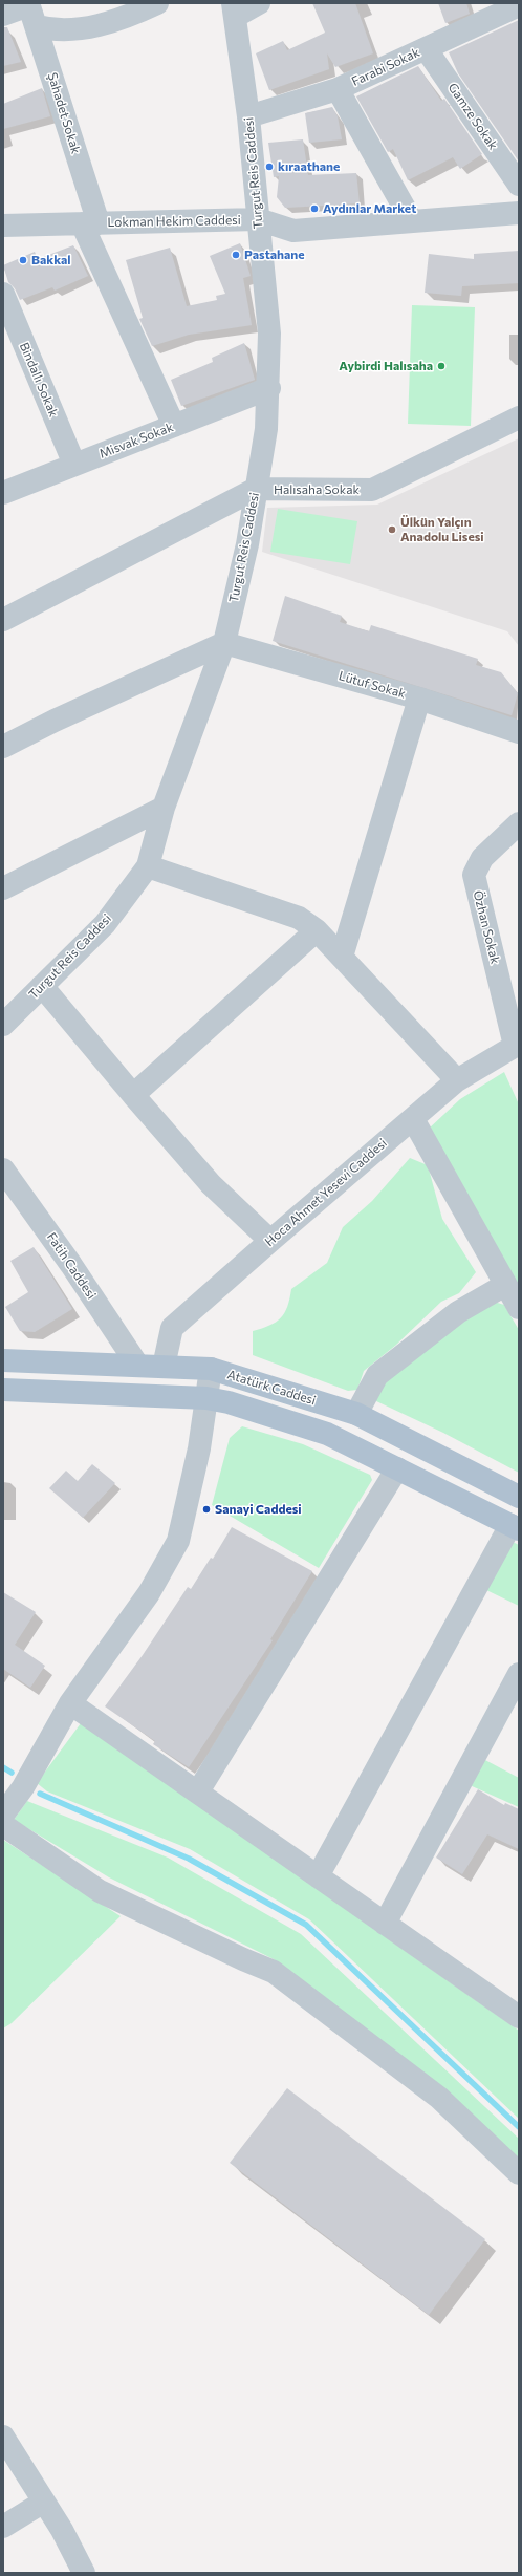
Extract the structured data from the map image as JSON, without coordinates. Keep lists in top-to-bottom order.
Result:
{
  "streets": {
    "main road": ["Atatürk Caddesi"],
    "street": [
      "Farabi Sokak",
      "Şahadet Sokak",
      "Gamze Sokak",
      "Turgut Reis Caddesi",
      "Lokman Hekim Caddesi",
      "Bindallı Sokak",
      "Misvak Sokak",
      "Halısaha Sokak",
      "Lütuf Sokak",
      "Özhan Sokak",
      "Hoca Ahmet Yesevi Caddesi",
      "Fatih Caddesi"
    ]
  },
  "crossings": [
    ["Farabi Sokak", "Gamze Sokak"],
    ["Farabi Sokak", "Turgut Reis Caddesi"],
    ["Şahadet Sokak", "Lokman Hekim Caddesi"],
    ["Şahadet Sokak", "Misvak Sokak"],
    ["Turgut Reis Caddesi", "Lokman Hekim Caddesi"],
    ["Turgut Reis Caddesi", "Misvak Sokak"],
    ["Turgut Reis Caddesi", "Halısaha Sokak"],
    ["Turgut Reis Caddesi", "Lütuf Sokak"],
    ["Bindallı Sokak", "Misvak Sokak"],
    ["Özhan Sokak", "Hoca Ahmet Yesevi Caddesi"],
    ["Hoca Ahmet Yesevi Caddesi", "Atatürk Caddesi"],
    ["Fatih Caddesi", "Atatürk Caddesi"]
  ],
  "places": [
    "kıraathane",
    "Aydınlar Market",
    "Pastahane",
    "Bakkal",
    "Aybirdi Halısaha",
    "Ülkün Yalçın Anadolu Lisesi",
    "Sanayi Caddesi"
  ]
}
